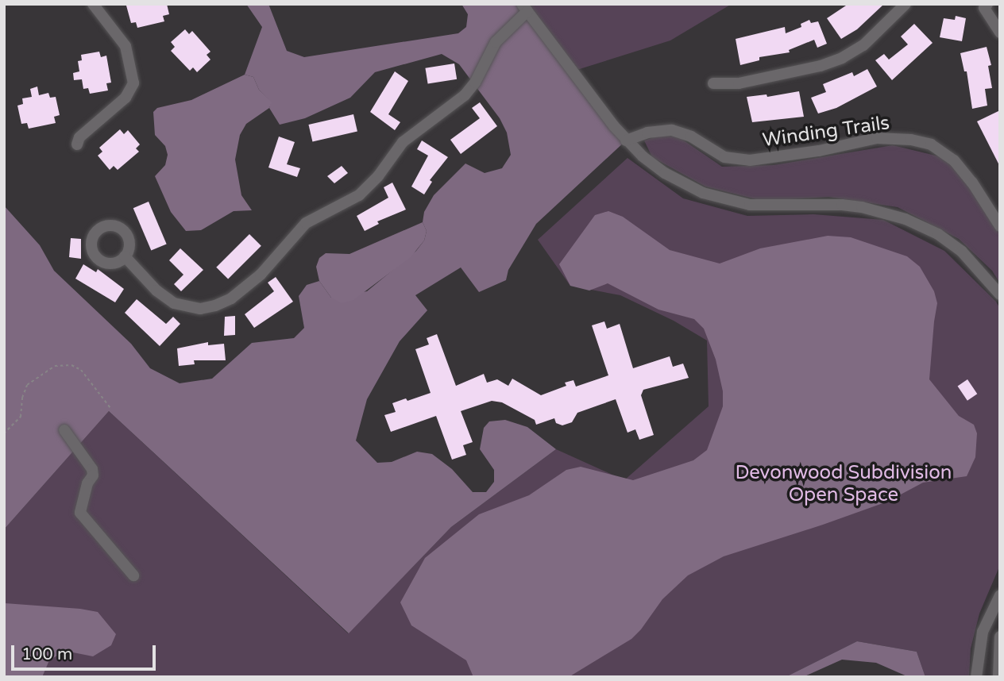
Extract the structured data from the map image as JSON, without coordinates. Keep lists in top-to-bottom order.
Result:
{
  "streets": {
    "street": ["Winding Trails"]
  },
  "parks": ["Devonwood Subdivision Open Space"],
  "scale_bar": "100 m"
}
